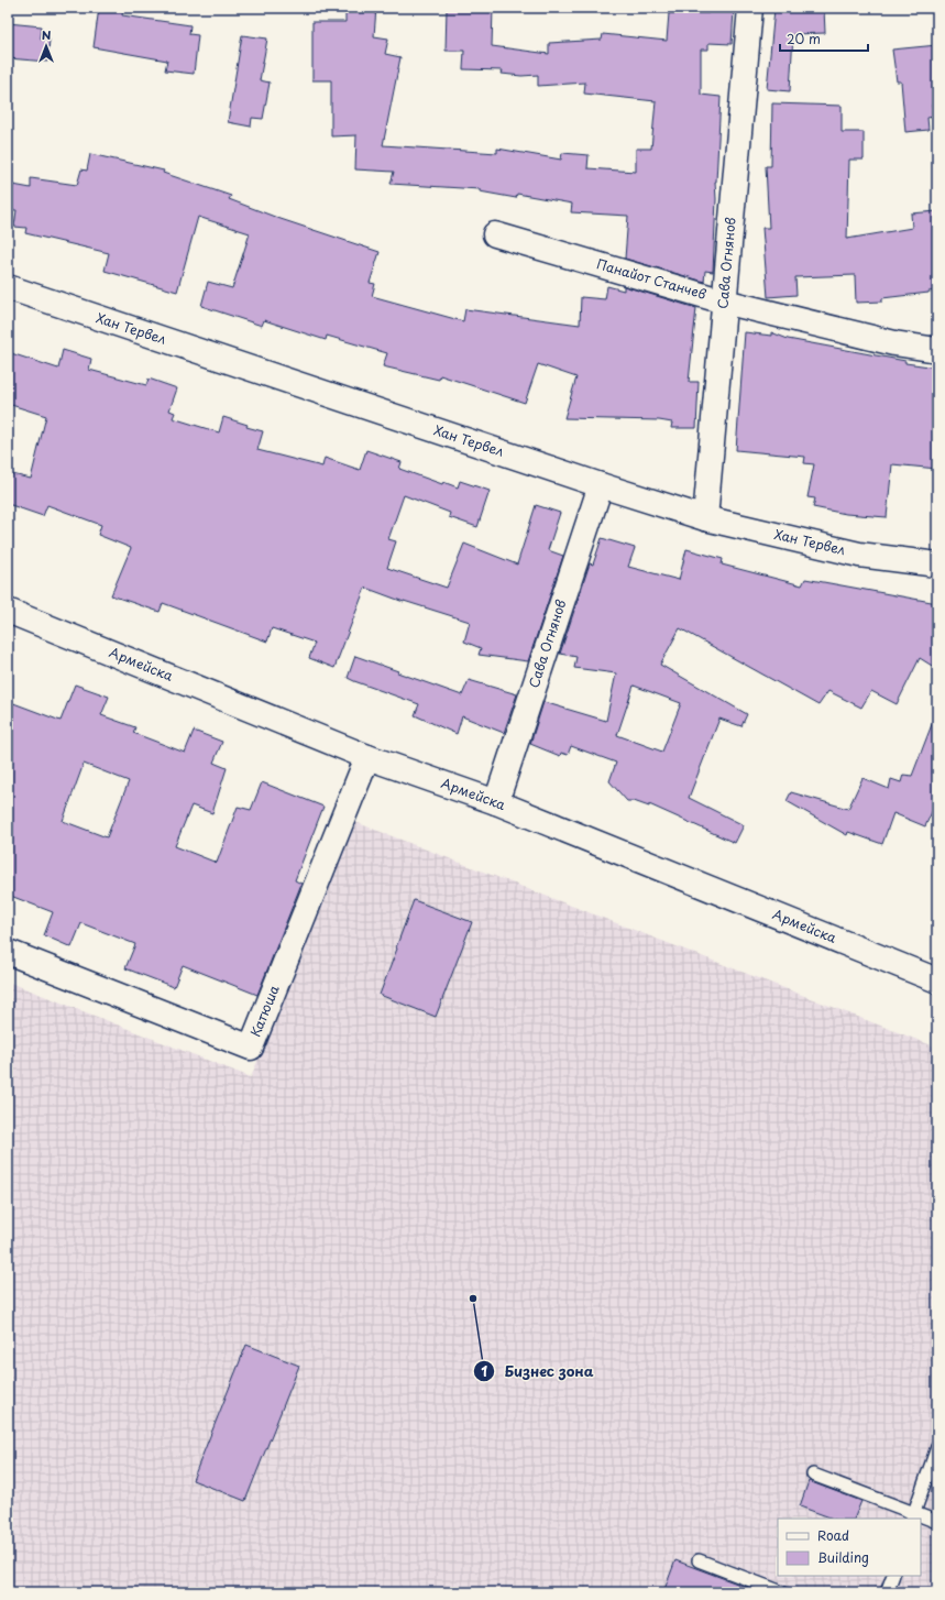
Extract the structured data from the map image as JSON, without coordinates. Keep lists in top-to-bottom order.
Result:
{
  "streets": {
    "street": [
      "Сава Огнянов",
      "Панайот Станчев",
      "Хан Тервел",
      "Армейска",
      "Катюша"
    ]
  },
  "crossings": [
    ["Сава Огнянов", "Панайот Станчев"],
    ["Сава Огнянов", "Хан Тервел"],
    ["Сава Огнянов", "Армейска"],
    ["Армейска", "Катюша"]
  ],
  "places": ["Бизнес зона"],
  "legend": ["Road", "Building"],
  "scale_bar": "20 m",
  "north": "top"
}
